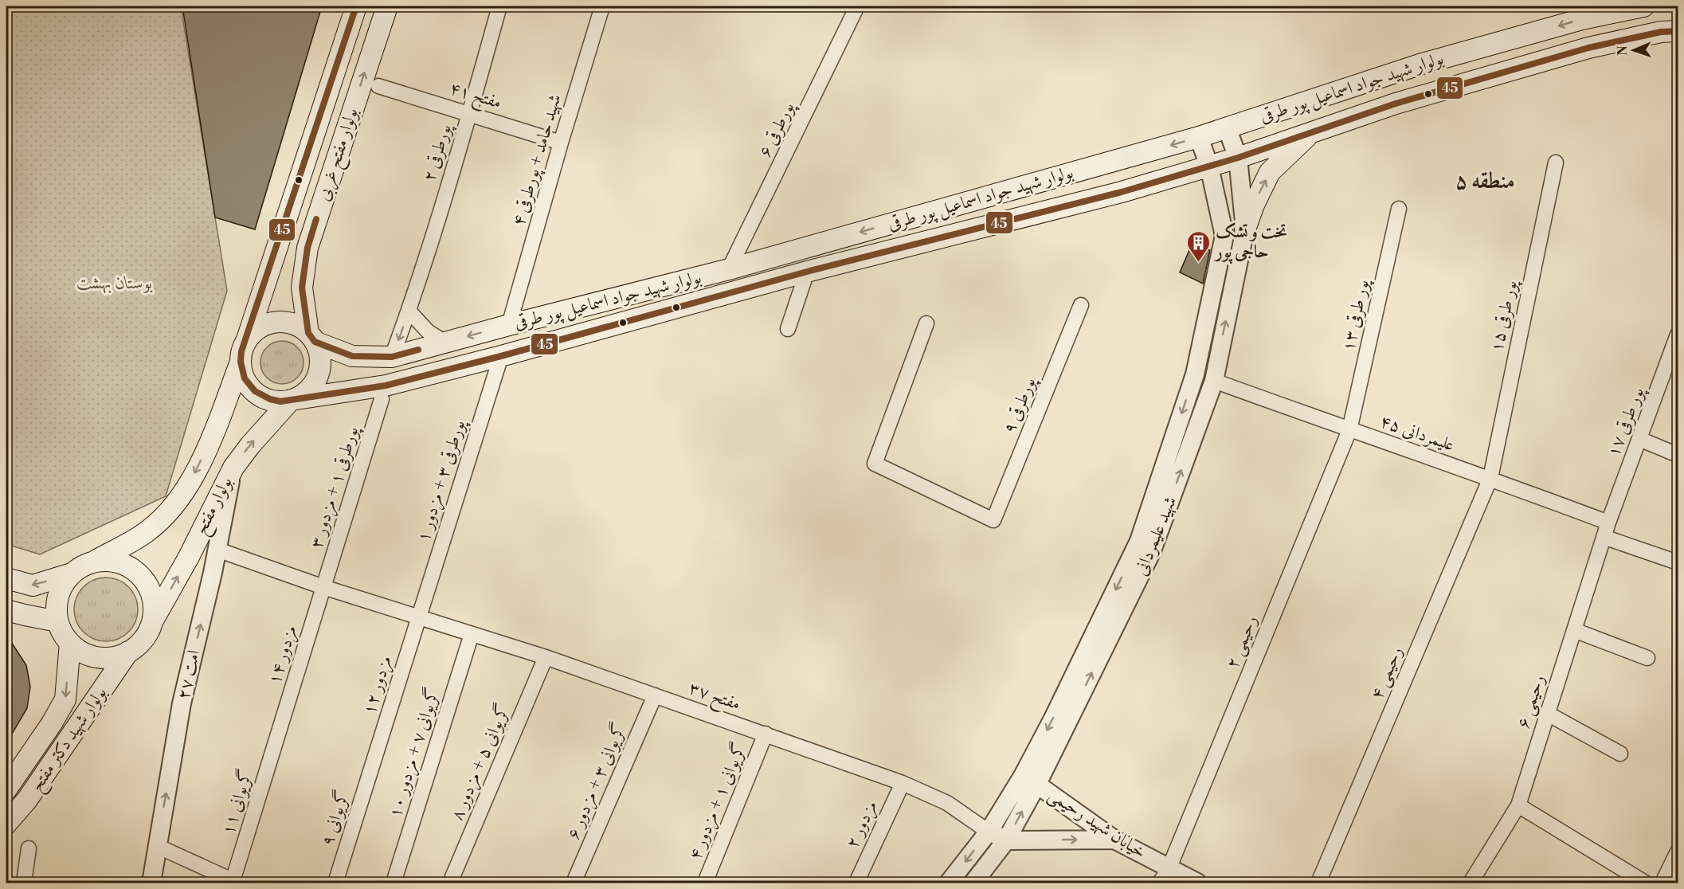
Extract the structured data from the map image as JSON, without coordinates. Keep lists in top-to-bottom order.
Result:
{
  "streets": {
    "main road": [
      "بولوار شهید جواد اسماعیل پور طرقی",
      "بولوار مفتح غربی",
      "بولوار مفتح",
      "بولوار شهید دکتر مفتح"
    ],
    "street": [
      "مفتح ۴۱",
      "پورطرقی ۶",
      "پورطرقی ۲",
      "شهید حامد + پورطرقی ۴",
      "پور طرقی ۱۳",
      "پور طرقی ۱۵",
      "پورطرقی ۹",
      "پور طرقی ۱۷",
      "علیمردانی ۴۵",
      "پورطرقی ۳ + مزدور ۱",
      "پورطرقی ۱ + مزدور ۳",
      "شهید علیمردانی",
      "رحیمی ۲",
      "مزدور ۱۴",
      "رحیمی ۴",
      "امت ۲۷",
      "مزدور ۱۲",
      "مفتح ۳۷",
      "رحیمی ۶",
      "گریوانی ۷ + مزدور ۱۰",
      "گریوانی ۵ + مزدور ۸",
      "گریوانی ۳ + مزدور ۶",
      "گریوانی ۱ + مزدور ۴",
      "گریوانی ۱۱",
      "گریوانی ۹",
      "خیابان شهید رحیمی",
      "مزدور ۲"
    ]
  },
  "crossings": [
    ["بولوار شهید جواد اسماعیل پور طرقی", "پورطرقی ۶"],
    ["بولوار شهید جواد اسماعیل پور طرقی", "پورطرقی ۲"],
    ["بولوار شهید جواد اسماعیل پور طرقی", "بولوار مفتح غربی"],
    ["بولوار شهید جواد اسماعیل پور طرقی", "شهید حامد + پورطرقی ۴"],
    ["بولوار شهید جواد اسماعیل پور طرقی", "پورطرقی ۳ + مزدور ۱"],
    ["بولوار شهید جواد اسماعیل پور طرقی", "بولوار مفتح"],
    ["بولوار شهید جواد اسماعیل پور طرقی", "شهید علیمردانی"],
    ["مفتح ۴۱", "پورطرقی ۲"],
    ["مفتح ۴۱", "شهید حامد + پورطرقی ۴"],
    ["بولوار مفتح غربی", "بولوار مفتح"],
    ["پور طرقی ۱۳", "علیمردانی ۴۵"],
    ["پور طرقی ۱۳", "رحیمی ۲"],
    ["پور طرقی ۱۵", "علیمردانی ۴۵"],
    ["پور طرقی ۱۵", "رحیمی ۴"],
    ["پور طرقی ۱۷", "علیمردانی ۴۵"],
    ["پور طرقی ۱۷", "رحیمی ۶"],
    ["علیمردانی ۴۵", "شهید علیمردانی"],
    ["علیمردانی ۴۵", "رحیمی ۲"],
    ["علیمردانی ۴۵", "رحیمی ۴"],
    ["علیمردانی ۴۵", "رحیمی ۶"],
    ["پورطرقی ۳ + مزدور ۱", "مزدور ۱۲"],
    ["پورطرقی ۳ + مزدور ۱", "مفتح ۳۷"],
    ["پورطرقی ۱ + مزدور ۳", "مزدور ۱۴"],
    ["پورطرقی ۱ + مزدور ۳", "مفتح ۳۷"],
    ["بولوار مفتح", "امت ۲۷"],
    ["بولوار مفتح", "بولوار شهید دکتر مفتح"],
    ["شهید علیمردانی", "مفتح ۳۷"],
    ["شهید علیمردانی", "خیابان شهید رحیمی"],
    ["رحیمی ۲", "خیابان شهید رحیمی"],
    ["مزدور ۱۴", "مفتح ۳۷"],
    ["مزدور ۱۴", "گریوانی ۱۱"],
    ["امت ۲۷", "مفتح ۳۷"],
    ["مزدور ۱۲", "مفتح ۳۷"],
    ["مزدور ۱۲", "گریوانی ۹"],
    ["مفتح ۳۷", "گریوانی ۷ + مزدور ۱۰"],
    ["مفتح ۳۷", "گریوانی ۵ + مزدور ۸"],
    ["مفتح ۳۷", "گریوانی ۳ + مزدور ۶"],
    ["مفتح ۳۷", "گریوانی ۱ + مزدور ۴"],
    ["مفتح ۳۷", "مزدور ۲"]
  ],
  "one_way": ["امت ۲۷"],
  "districts": ["منطقه ۵"],
  "parks": ["بوستان بهشت"],
  "places": {
    "building": ["تخت و تشک حاجی پور"]
  },
  "lines": ["transit line 45"],
  "north": "left"
}
